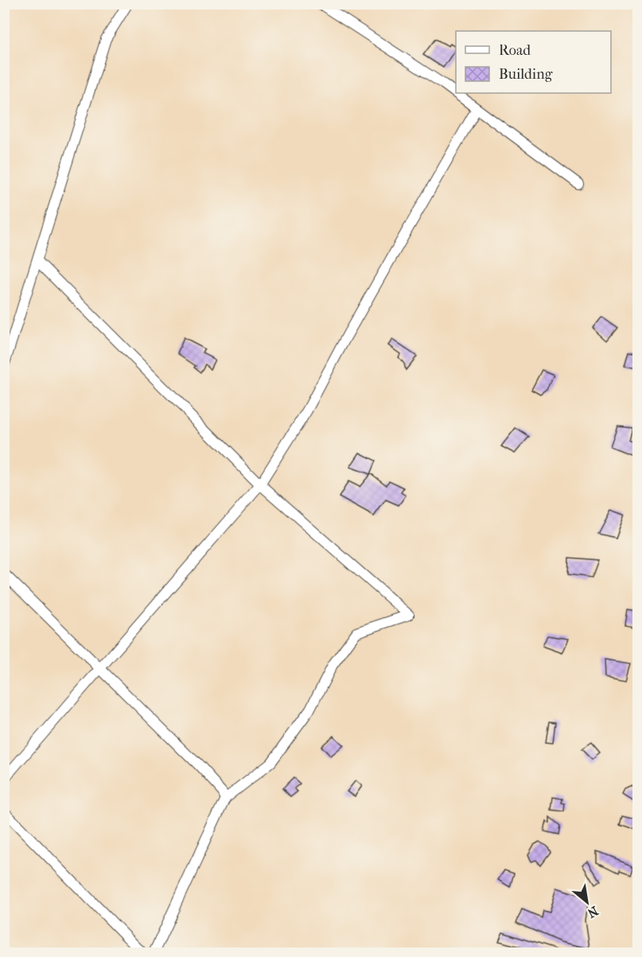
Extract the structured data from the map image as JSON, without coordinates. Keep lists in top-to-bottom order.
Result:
{
  "legend": ["Road", "Building"],
  "north": "bottom right"
}
